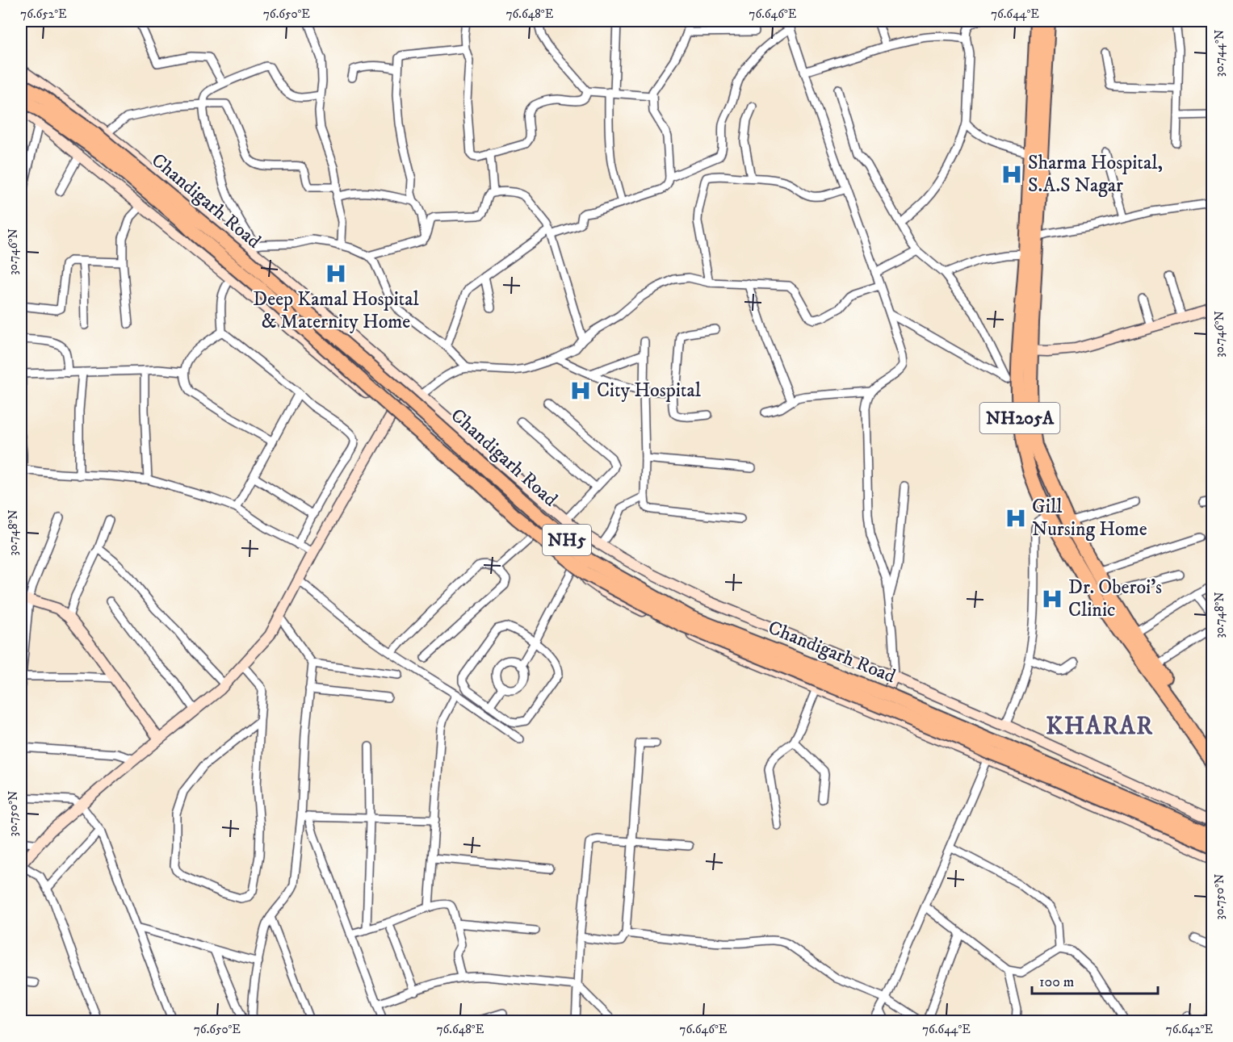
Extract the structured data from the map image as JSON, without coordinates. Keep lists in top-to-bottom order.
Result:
{
  "streets": {
    "highway": ["Chandigarh Road", "NH205A", "NH5"]
  },
  "districts": ["KHARAR"],
  "places": {
    "hospital": [
      "Sharma Hospital, S.A.S Nagar",
      "Deep Kamal Hospital & Maternity Home",
      "City Hospital",
      "Gill Nursing Home",
      "Dr. Oberoi's Clinic"
    ]
  },
  "scale_bar": "100 m",
  "coordinates": [
    "76.652°E",
    "76.650°E",
    "76.648°E",
    "76.646°E",
    "76.644°E",
    "30.744°N",
    "30.746°N",
    "30.748°N",
    "30.750°N",
    "76.642°E"
  ]
}
